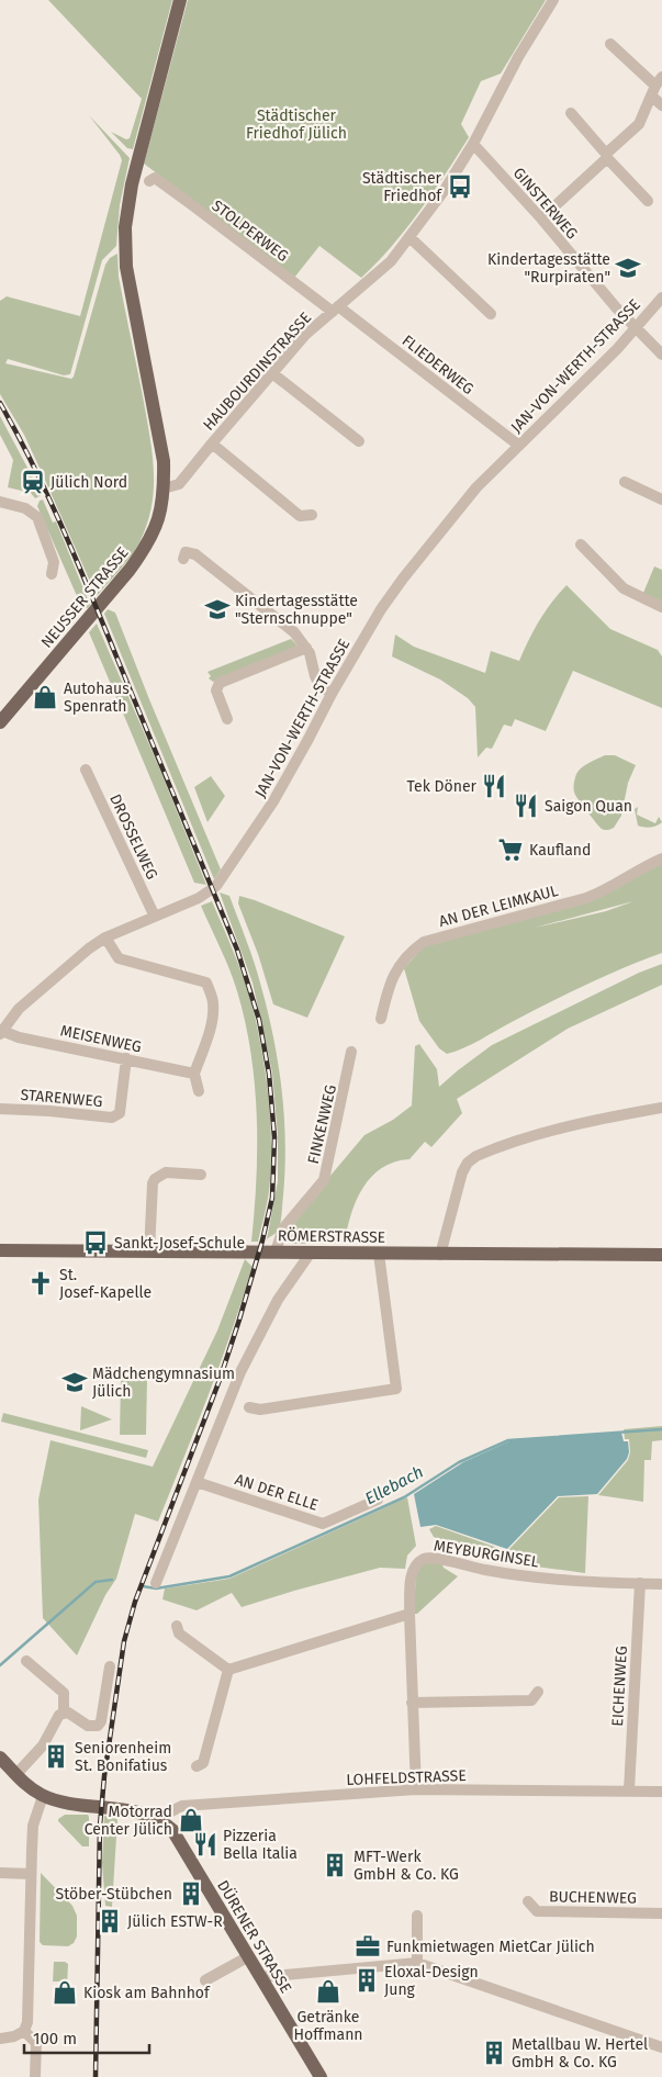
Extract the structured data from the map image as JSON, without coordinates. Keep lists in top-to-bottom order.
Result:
{
  "streets": {
    "main road": ["NEUSSER STRASSE", "RÖMERSTRASSE", "DÜRENER STRASSE"],
    "street": [
      "GINSTERWEG",
      "STOLPERWEG",
      "FLIEDERWEG",
      "JAN-VON-WERTH-STRASSE",
      "HAUBOURDINSTRASSE",
      "DROSSELWEG",
      "AN DER LEIMKAUL",
      "MEISENWEG",
      "STARENWEG",
      "FINKENWEG",
      "AN DER ELLE",
      "MEYBURGINSEL",
      "EICHENWEG",
      "LOHFELDSTRASSE",
      "BUCHENWEG"
    ]
  },
  "crossings": [
    ["GINSTERWEG", "JAN-VON-WERTH-STRASSE"],
    ["GINSTERWEG", "HAUBOURDINSTRASSE"],
    ["STOLPERWEG", "FLIEDERWEG"],
    ["STOLPERWEG", "HAUBOURDINSTRASSE"],
    ["FLIEDERWEG", "JAN-VON-WERTH-STRASSE"],
    ["FLIEDERWEG", "HAUBOURDINSTRASSE"],
    ["JAN-VON-WERTH-STRASSE", "DROSSELWEG"],
    ["JAN-VON-WERTH-STRASSE", "MEISENWEG"],
    ["HAUBOURDINSTRASSE", "NEUSSER STRASSE"],
    ["MEISENWEG", "STARENWEG"],
    ["FINKENWEG", "RÖMERSTRASSE"],
    ["MEYBURGINSEL", "EICHENWEG"],
    ["EICHENWEG", "LOHFELDSTRASSE"],
    ["LOHFELDSTRASSE", "DÜRENER STRASSE"]
  ],
  "water": ["Ellebach"],
  "parks": ["Städtischer Friedhof Jülich"],
  "places": {
    "bus stop": ["Städtischer Friedhof", "Sankt-Josef-Schule"],
    "school or university": ["Kindertagesstätte \"Rurpiraten\"", "Kindertagesstätte \"Sternschnuppe\"", "Mädchengymnasium Jülich"],
    "station": ["Jülich Nord"],
    "shop": [
      "Autohaus Spenrath",
      "Motorrad Center Jülich",
      "Getränke Hoffmann",
      "Kiosk am Bahnhof"
    ],
    "restaurant": ["Tek Döner", "Saigon Quan", "Pizzeria Bella Italia"],
    "supermarket": ["Kaufland"],
    "church": ["St. Josef-Kapelle"],
    "building": [
      "Seniorenheim St. Bonifatius",
      "MFT-Werk GmbH & Co. KG",
      "Stöber-Stübchen",
      "Jülich ESTW-R",
      "Eloxal-Design Jung",
      "Metallbau W. Hertel GmbH & Co. KG"
    ],
    "office": ["Funkmietwagen MietCar Jülich"]
  },
  "scale_bar": "100 m"
}
